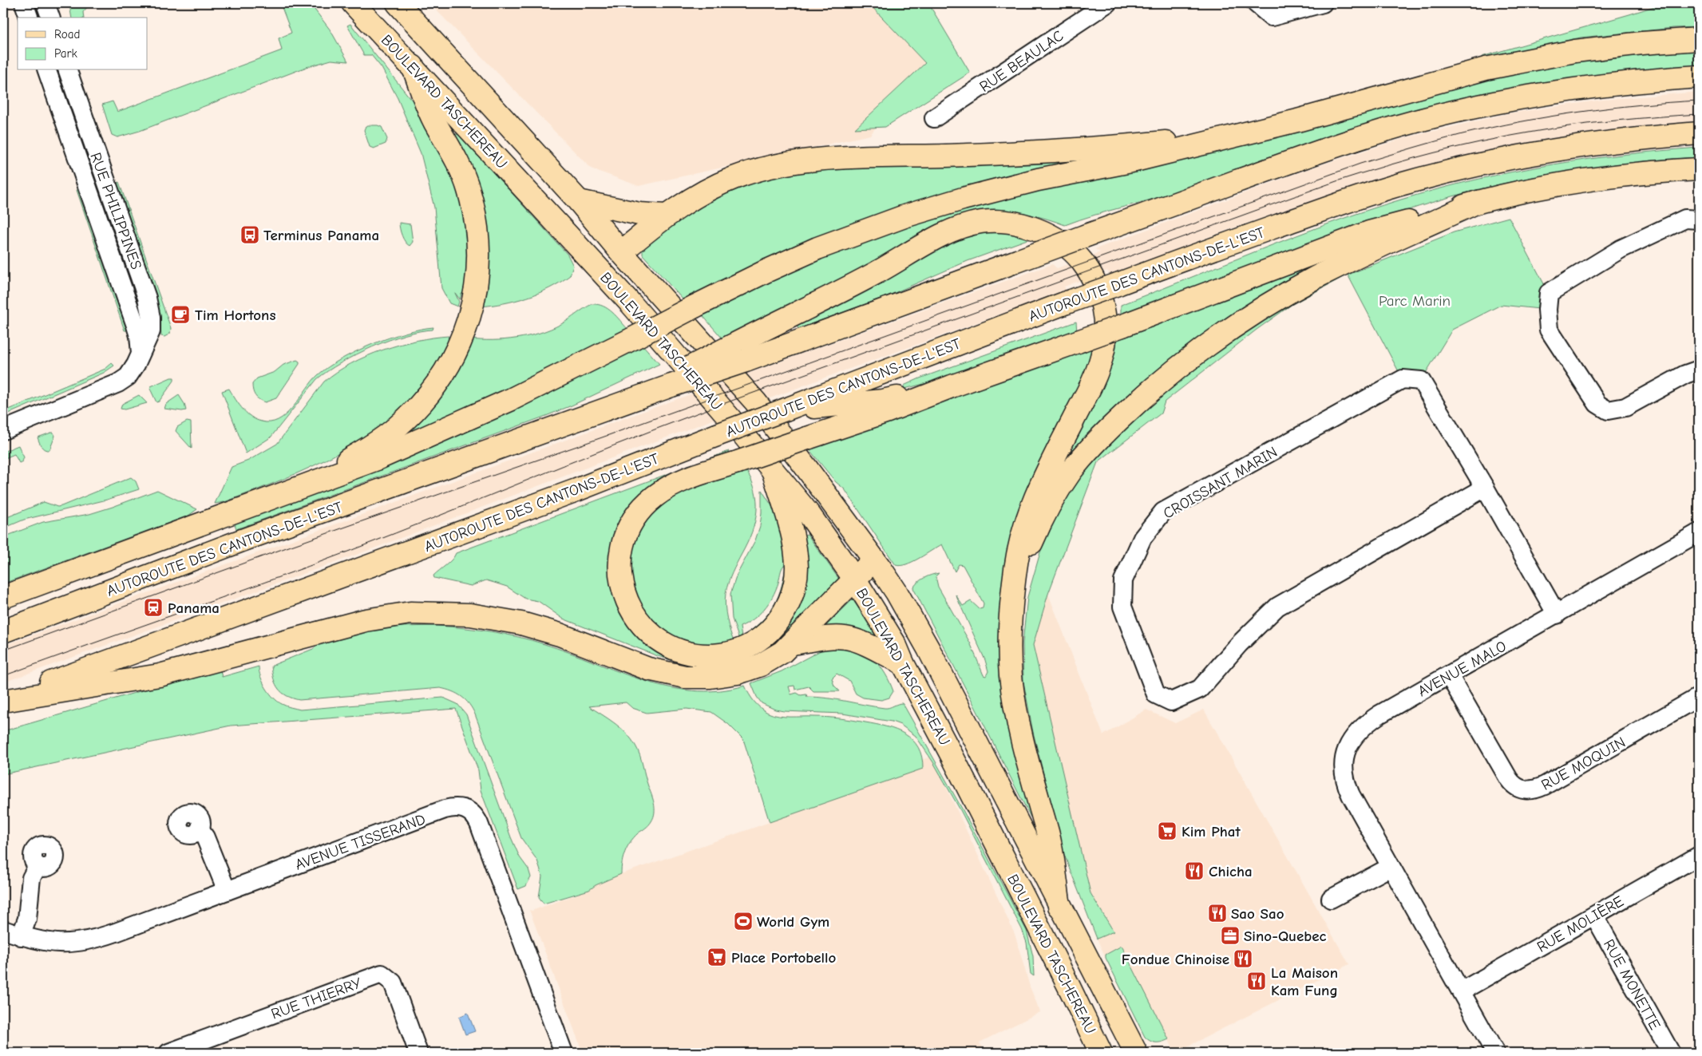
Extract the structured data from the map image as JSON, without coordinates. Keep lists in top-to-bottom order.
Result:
{
  "streets": {
    "main road": ["BOULEVARD TASCHEREAU", "AUTOROUTE DES CANTONS-DE-L'EST"],
    "street": [
      "RUE BEAULAC",
      "RUE PHILIPPINES",
      "CROISSANT MARIN",
      "AVENUE MALO",
      "RUE MOQUIN",
      "AVENUE TISSERAND",
      "RUE MOLIÈRE",
      "RUE MONETTE",
      "RUE THIERRY"
    ]
  },
  "crossings": [
    ["CROISSANT MARIN", "AVENUE MALO"],
    ["AVENUE MALO", "RUE MOQUIN"],
    ["AVENUE MALO", "RUE MOLIÈRE"],
    ["RUE MOLIÈRE", "RUE MONETTE"]
  ],
  "parks": ["Parc Marin"],
  "places": {
    "bus stop": ["Terminus Panama"],
    "cafe": ["Tim Hortons"],
    "station": ["Panama"],
    "supermarket": ["Kim Phat", "Place Portobello"],
    "restaurant": [
      "Chicha",
      "Sao Sao",
      "Fondue Chinoise",
      "La Maison Kam Fung"
    ],
    "sports": ["World Gym"],
    "office": ["Sino-Quebec"]
  },
  "legend": ["Road", "Park"]
}
